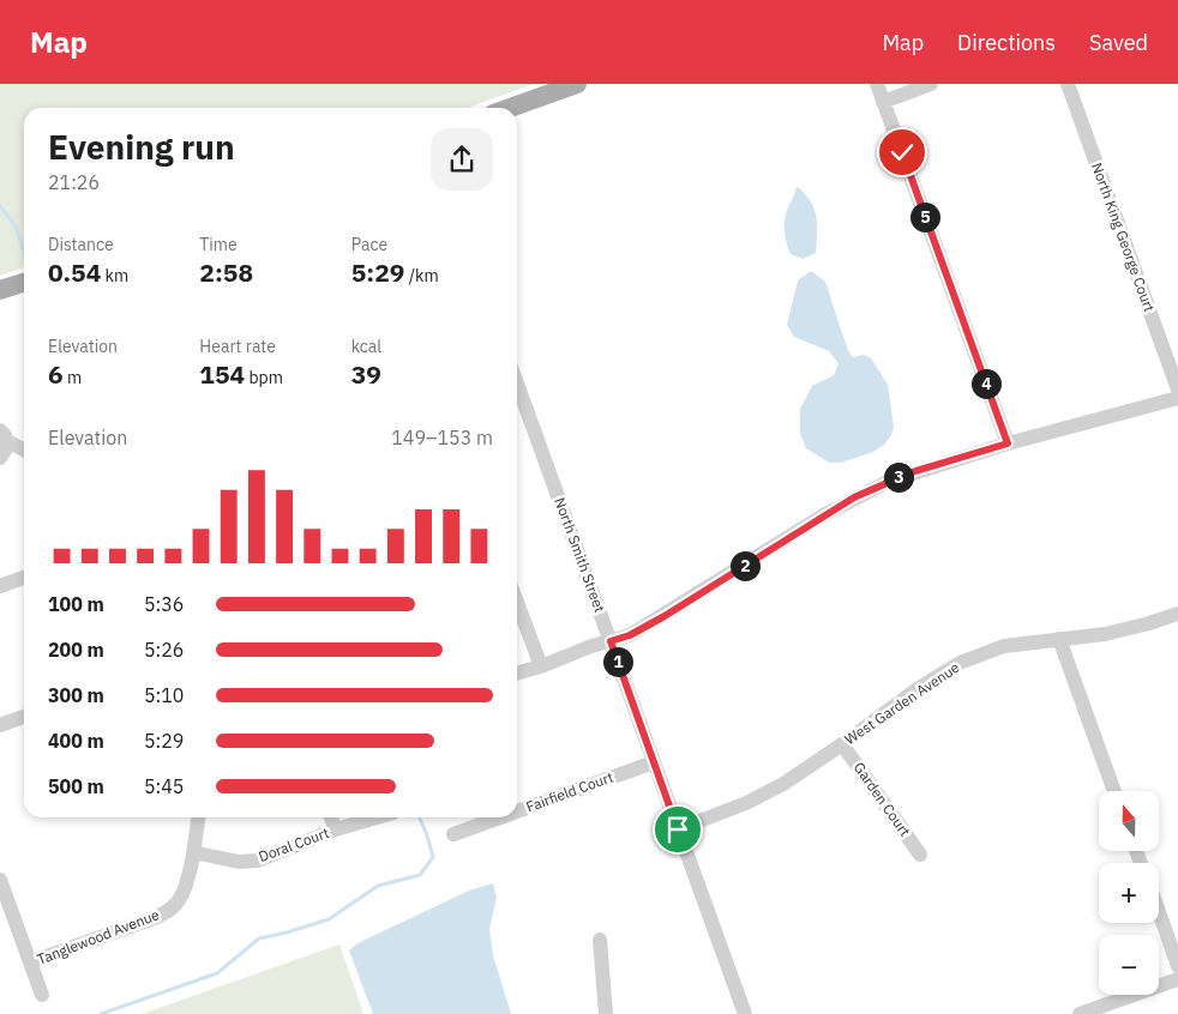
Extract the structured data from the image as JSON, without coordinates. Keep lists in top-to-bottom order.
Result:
{
  "streets": {
    "street": [
      "North King George Court",
      "North Smith Street",
      "West Garden Avenue",
      "Fairfield Court",
      "Garden Court",
      "Doral Court",
      "Tanglewood Avenue"
    ]
  },
  "crossings": [
    ["North Smith Street", "West Garden Avenue"],
    ["North Smith Street", "Fairfield Court"],
    ["West Garden Avenue", "Garden Court"],
    ["Doral Court", "Tanglewood Avenue"]
  ],
  "north": "top",
  "page": {
    "header": "Map",
    "nav": ["Map", "Directions", "Saved"],
    "heading": ["Evening run", "21:26"],
    "pins": [
      "5",
      "4",
      "3",
      "2",
      "1"
    ],
    "stats": [
      ["Distance", "0.54 km"],
      ["Time", "2:58"],
      ["Pace", "5:29 /km"],
      ["Elevation", "6 m"],
      ["Heart rate", "154 bpm"],
      ["kcal", "39"]
    ],
    "chart": ["Elevation", "149–153 m"],
    "list": [
      {
        "name": "100 m",
        "note": "5:36"
      },
      {
        "name": "200 m",
        "note": "5:26"
      },
      {
        "name": "300 m",
        "note": "5:10"
      },
      {
        "name": "400 m",
        "note": "5:29"
      },
      {
        "name": "500 m",
        "note": "5:45"
      }
    ],
    "map_buttons": ["+", "−"]
  }
}
